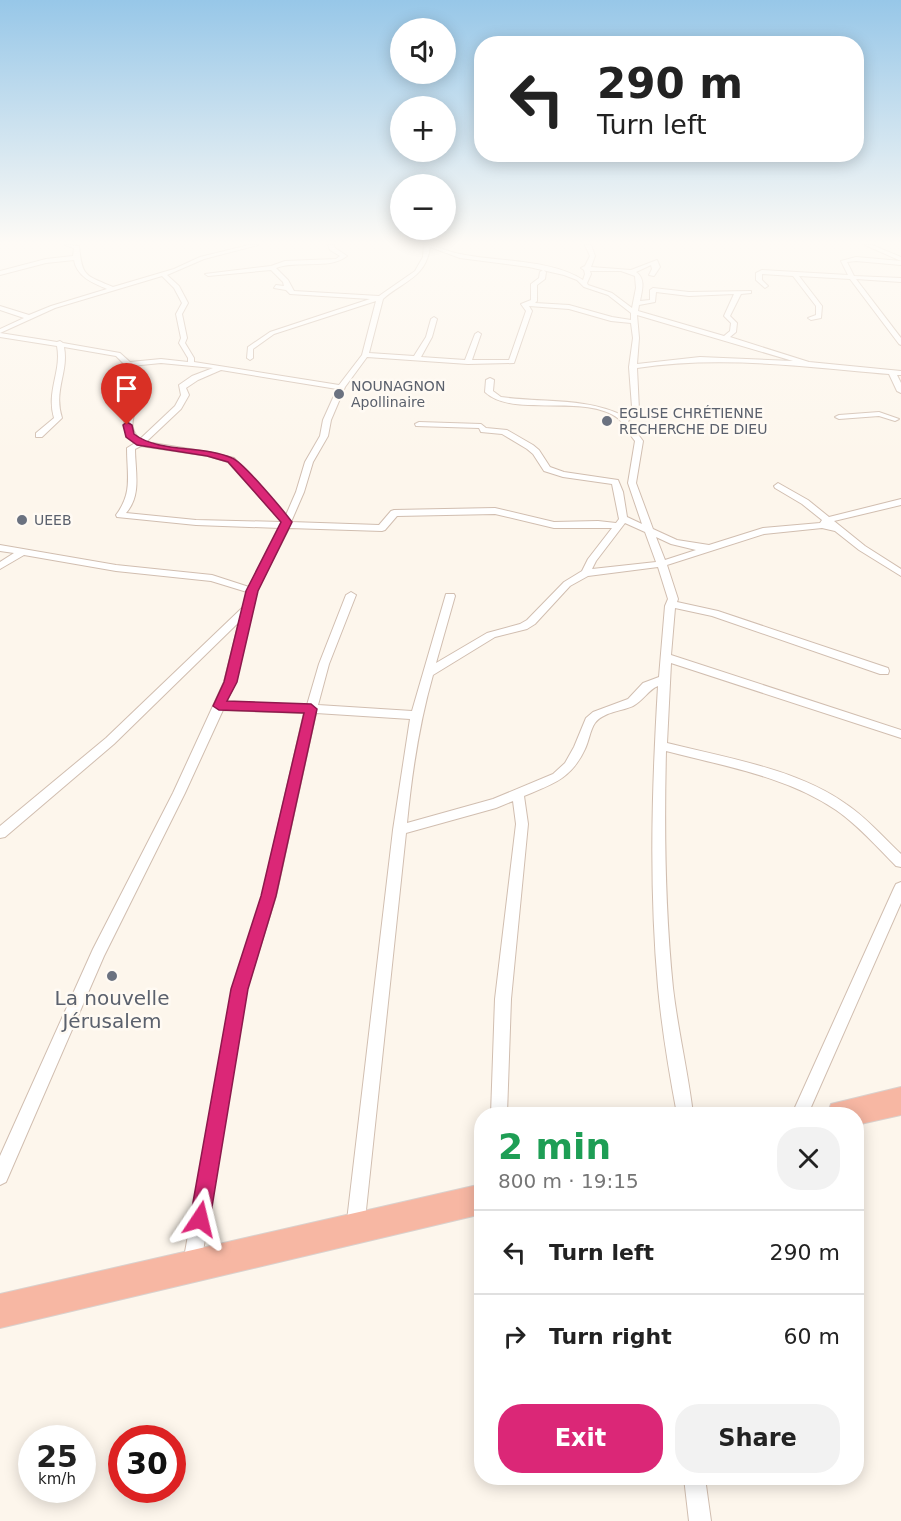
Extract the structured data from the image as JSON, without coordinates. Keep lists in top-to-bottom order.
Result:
{
  "places": [
    "NOUNAGNON Apollinaire",
    "EGLISE CHRÉTIENNE RECHERCHE DE DIEU",
    "UEEB",
    "La nouvelle Jérusalem"
  ],
  "page": {
    "map_buttons": ["+", "−"],
    "turn": ["290 m", "Turn left"],
    "heading": ["2 min", "800 m · 19:15"],
    "list": [
      {
        "name": "Turn left",
        "value": "290 m"
      },
      {
        "name": "Turn right",
        "value": "60 m"
      }
    ],
    "buttons": ["Exit", "Share"],
    "speed": "25 km/h",
    "limit": "30"
  }
}
